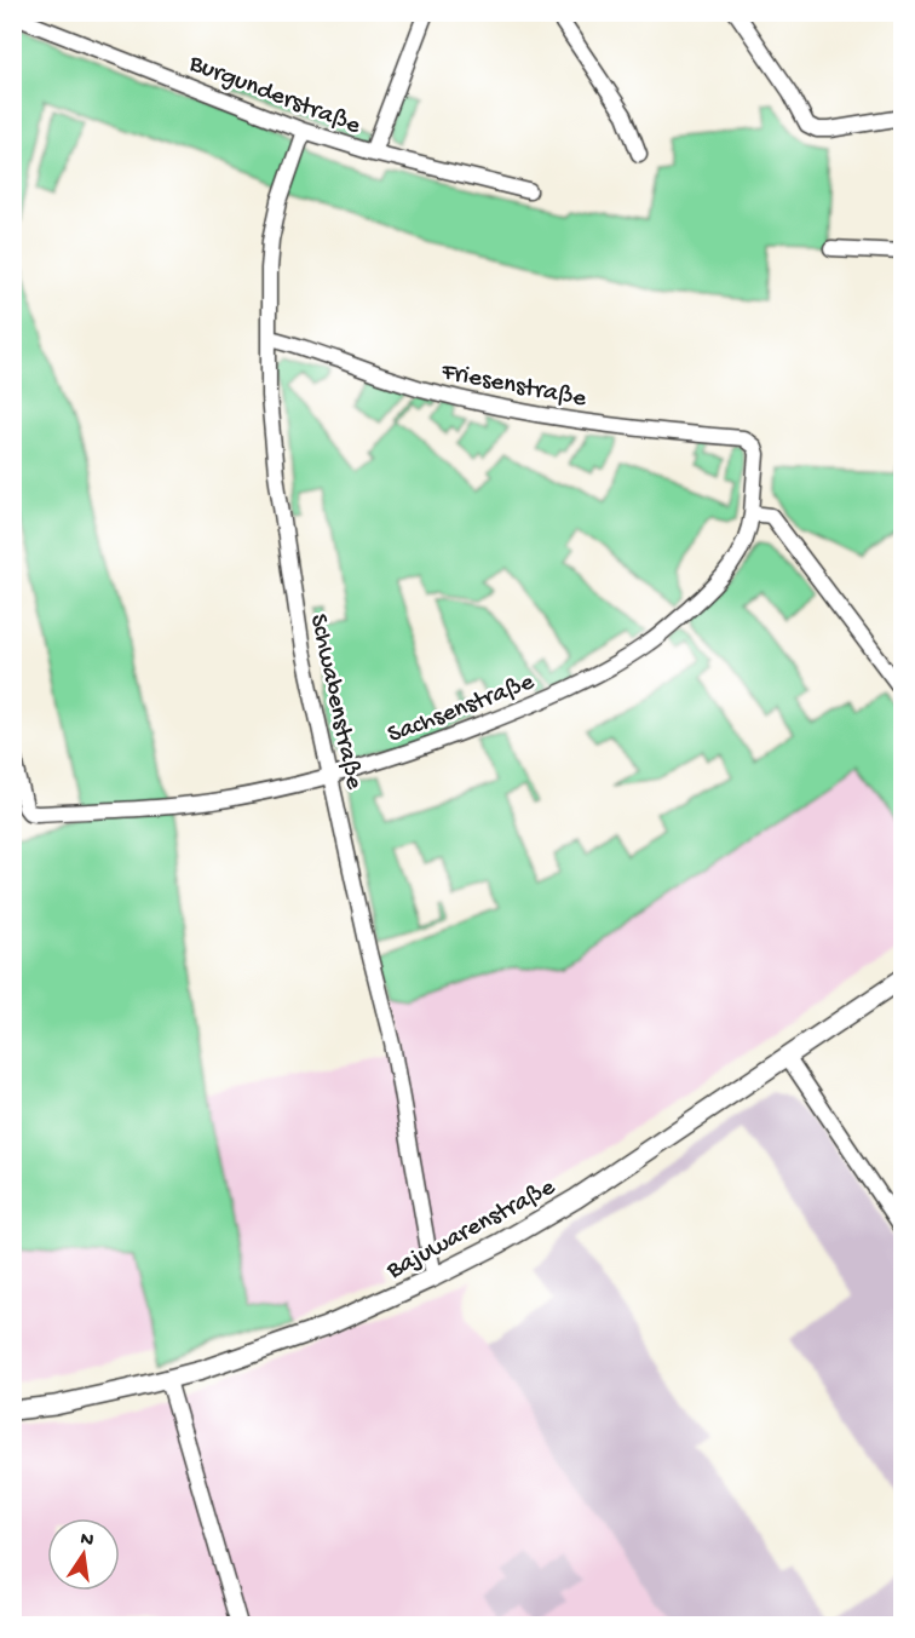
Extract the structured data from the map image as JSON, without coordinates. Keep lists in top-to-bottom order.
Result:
{
  "streets": {
    "street": [
      "Burgunderstraße",
      "Friesenstraße",
      "Schwabenstraße",
      "Sachsenstraße",
      "Bajuwarenstraße"
    ]
  },
  "crossings": [
    ["Burgunderstraße", "Schwabenstraße"],
    ["Friesenstraße", "Schwabenstraße"],
    ["Friesenstraße", "Sachsenstraße"],
    ["Schwabenstraße", "Sachsenstraße"],
    ["Schwabenstraße", "Bajuwarenstraße"]
  ],
  "north": "top"
}
